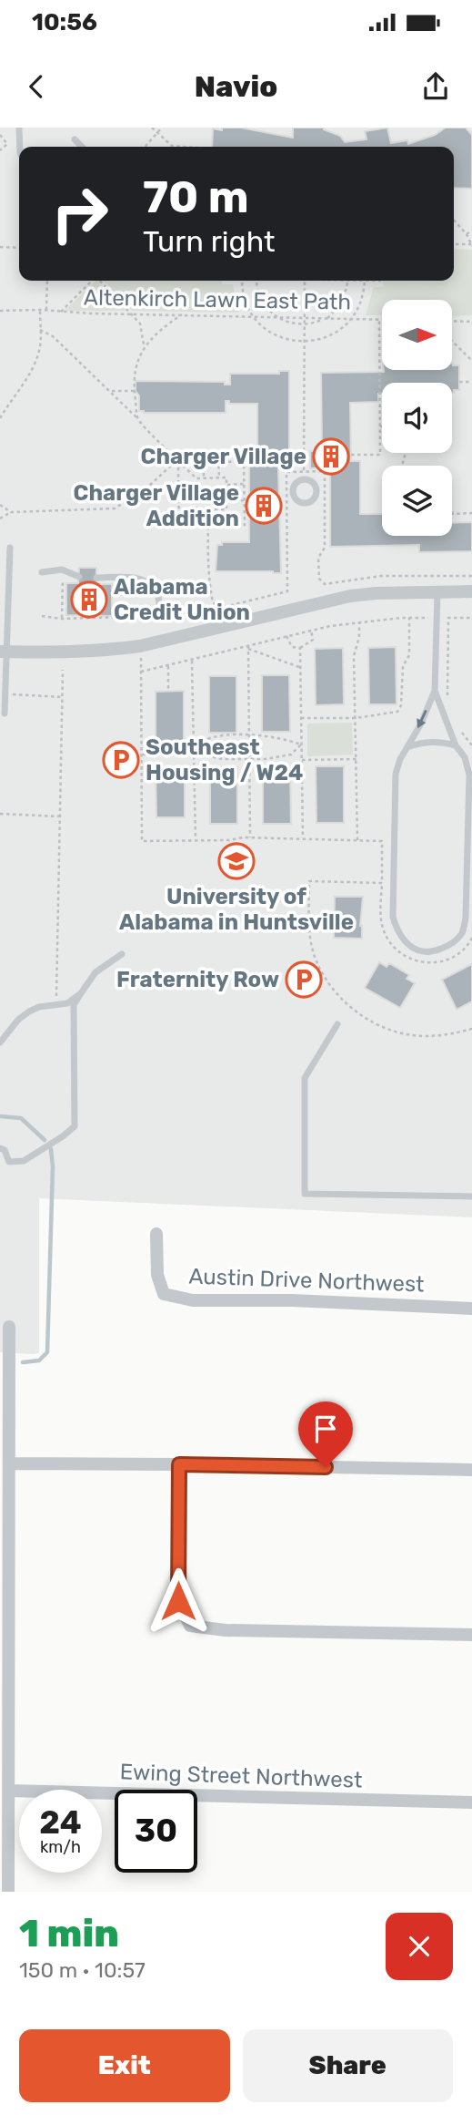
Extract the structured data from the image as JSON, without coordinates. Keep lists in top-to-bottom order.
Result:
{
  "streets": {
    "street": ["Austin Drive Northwest", "Ewing Street Northwest"],
    "path": ["Altenkirch Lawn East Path"]
  },
  "places": {
    "building": ["Charger Village", "Charger Village Addition", "Alabama Credit Union"],
    "parking": ["Southeast Housing / W24", "Fraternity Row"],
    "school or university": ["University of Alabama in Huntsville"]
  },
  "north": "right",
  "page": {
    "status": "10:56",
    "header": "Navio",
    "turn": ["70 m", "Turn right"],
    "speed": "24 km/h",
    "limit": "30",
    "heading": ["1 min", "150 m · 10:57"],
    "buttons": ["Exit", "Share"]
  }
}
